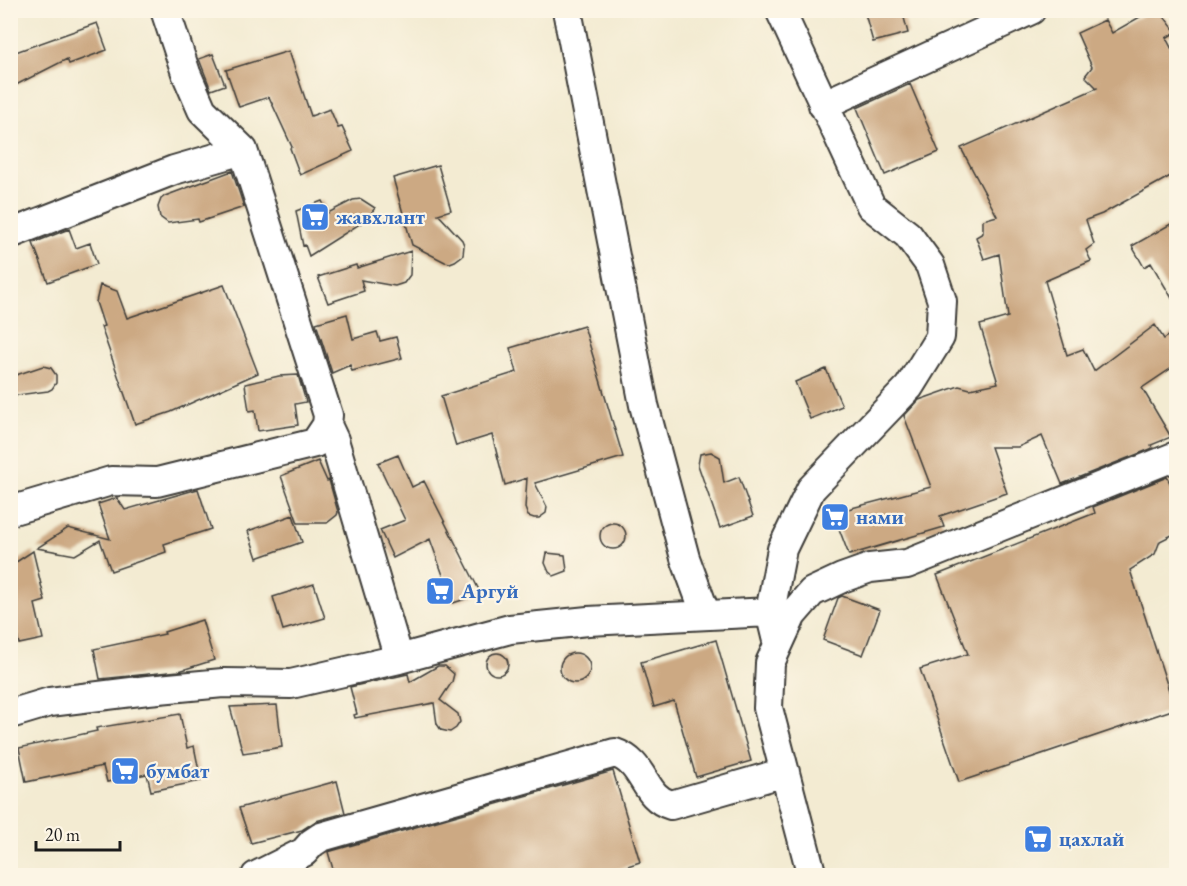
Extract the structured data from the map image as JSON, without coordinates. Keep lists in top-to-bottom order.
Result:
{
  "places": {
    "supermarket": [
      "жавхлант",
      "нами",
      "Аргуй",
      "бумбат",
      "цахлай"
    ]
  },
  "scale_bar": "20 m"
}
